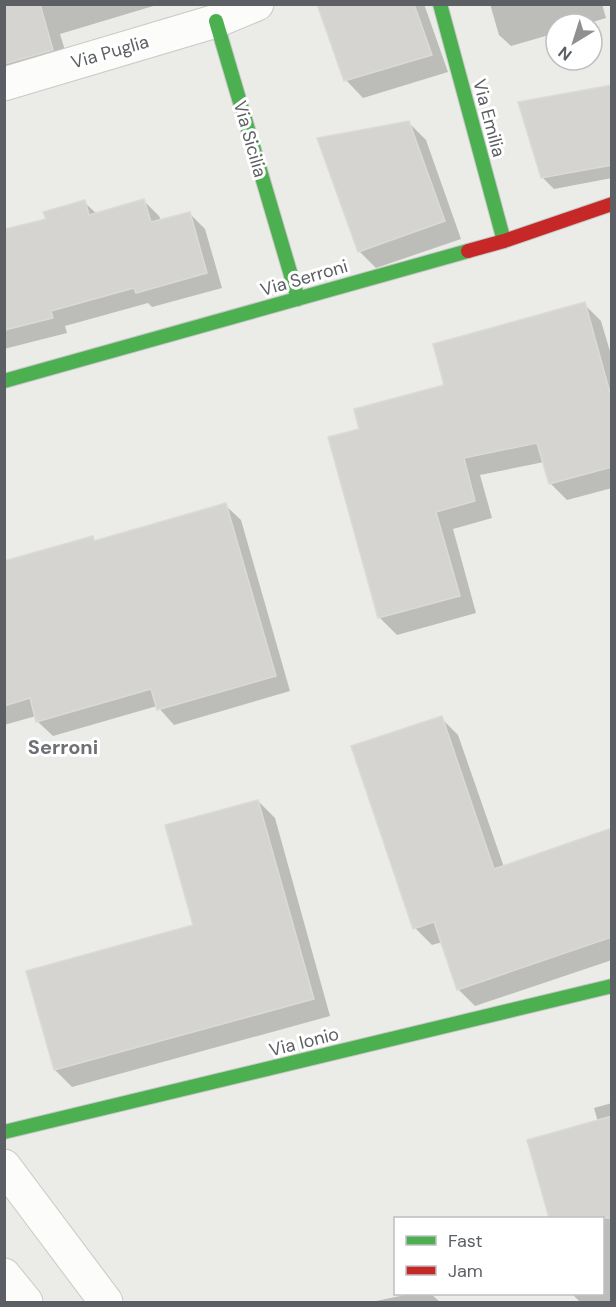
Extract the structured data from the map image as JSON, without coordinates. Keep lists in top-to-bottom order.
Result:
{
  "streets": {
    "street": [
      "Via Puglia",
      "Via Emilia",
      "Via Sicilia",
      "Via Serroni",
      "Via Ionio"
    ]
  },
  "crossings": [
    ["Via Puglia", "Via Sicilia"],
    ["Via Emilia", "Via Serroni"],
    ["Via Sicilia", "Via Serroni"]
  ],
  "districts": ["Serroni"],
  "legend": ["Fast", "Jam"],
  "north": "bottom left"
}
